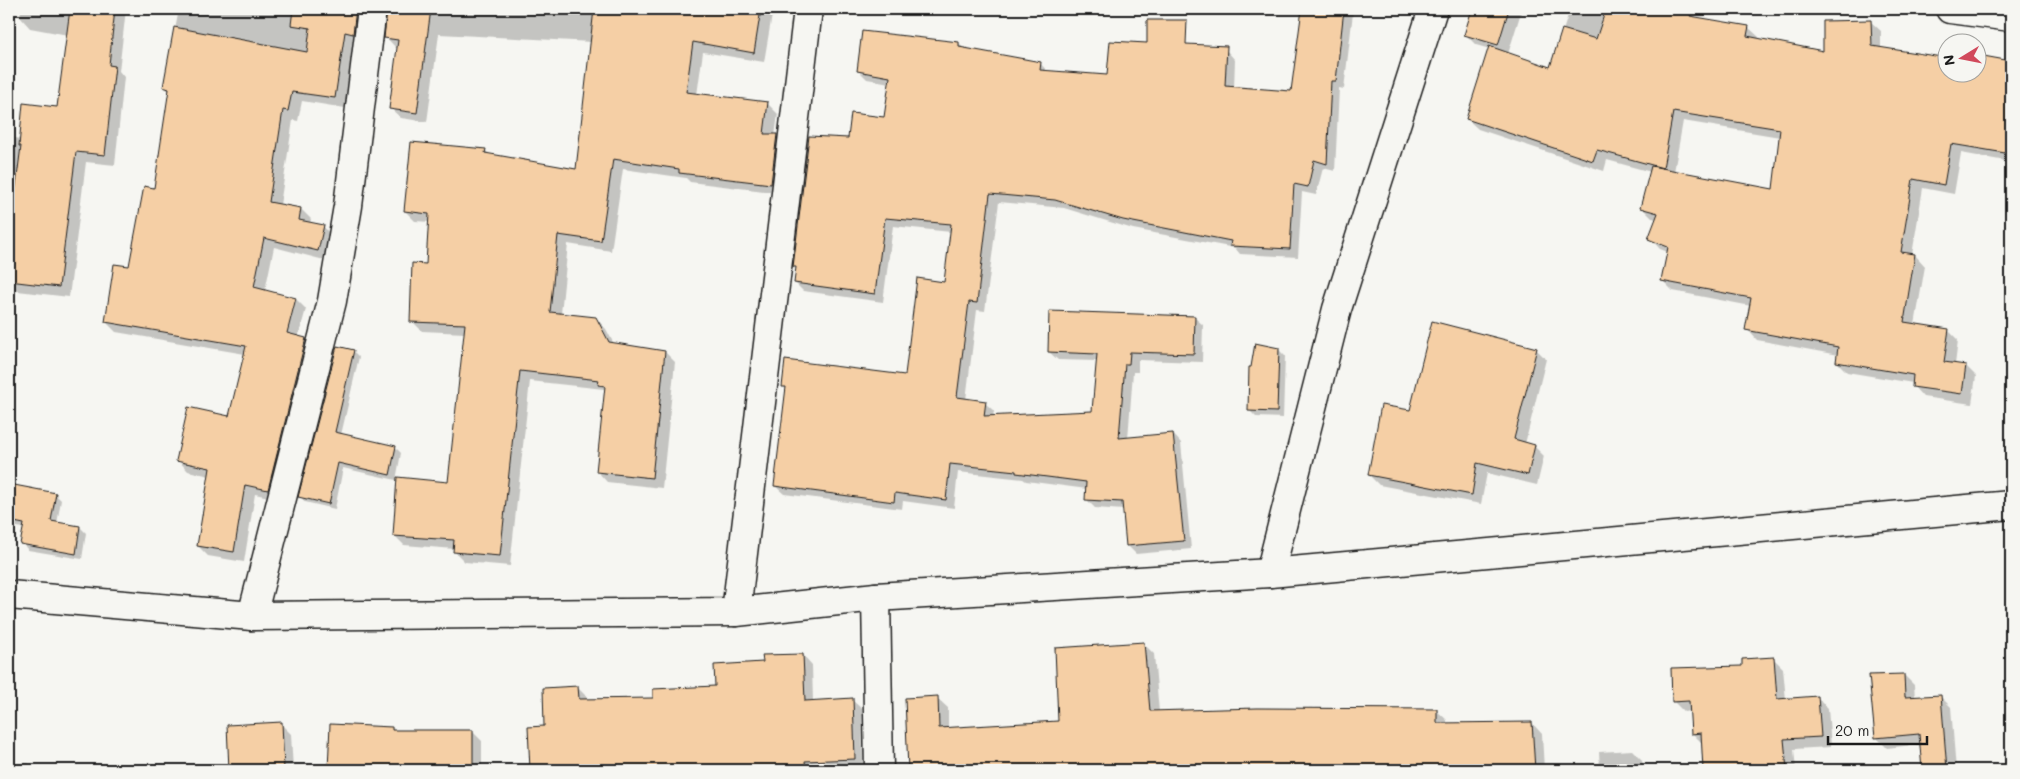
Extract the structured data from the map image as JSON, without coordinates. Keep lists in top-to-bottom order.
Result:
{
  "scale_bar": "20 m",
  "north": "left"
}
